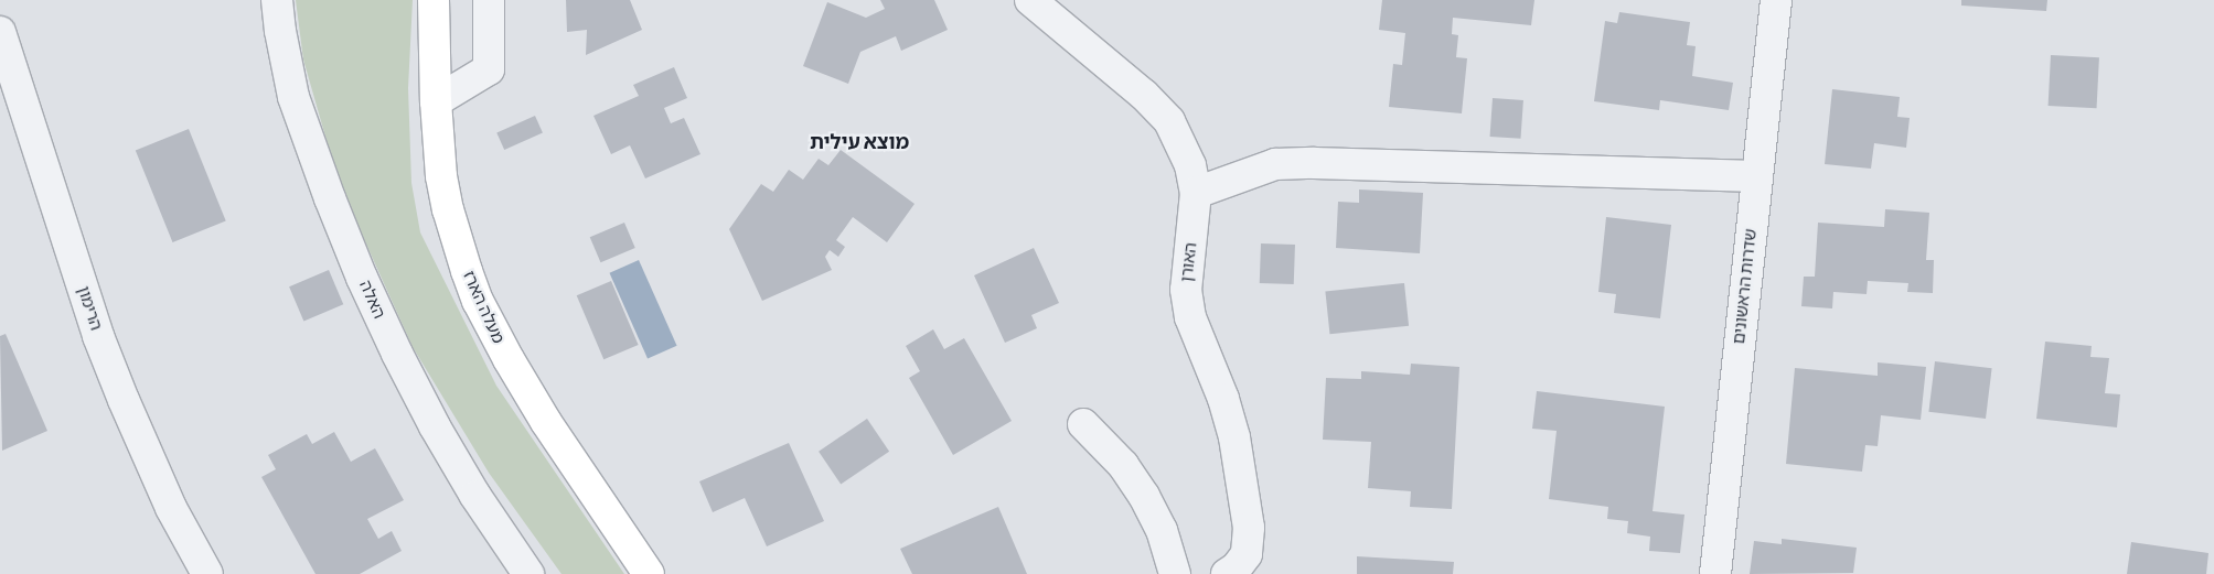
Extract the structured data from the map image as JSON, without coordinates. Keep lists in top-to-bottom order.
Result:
{
  "streets": {
    "main road": ["מעלה הארז"],
    "street": [
      "האורן",
      "שדרות הראשונים",
      "האלה",
      "הרימון"
    ]
  },
  "districts": ["מוצא עילית"]
}
